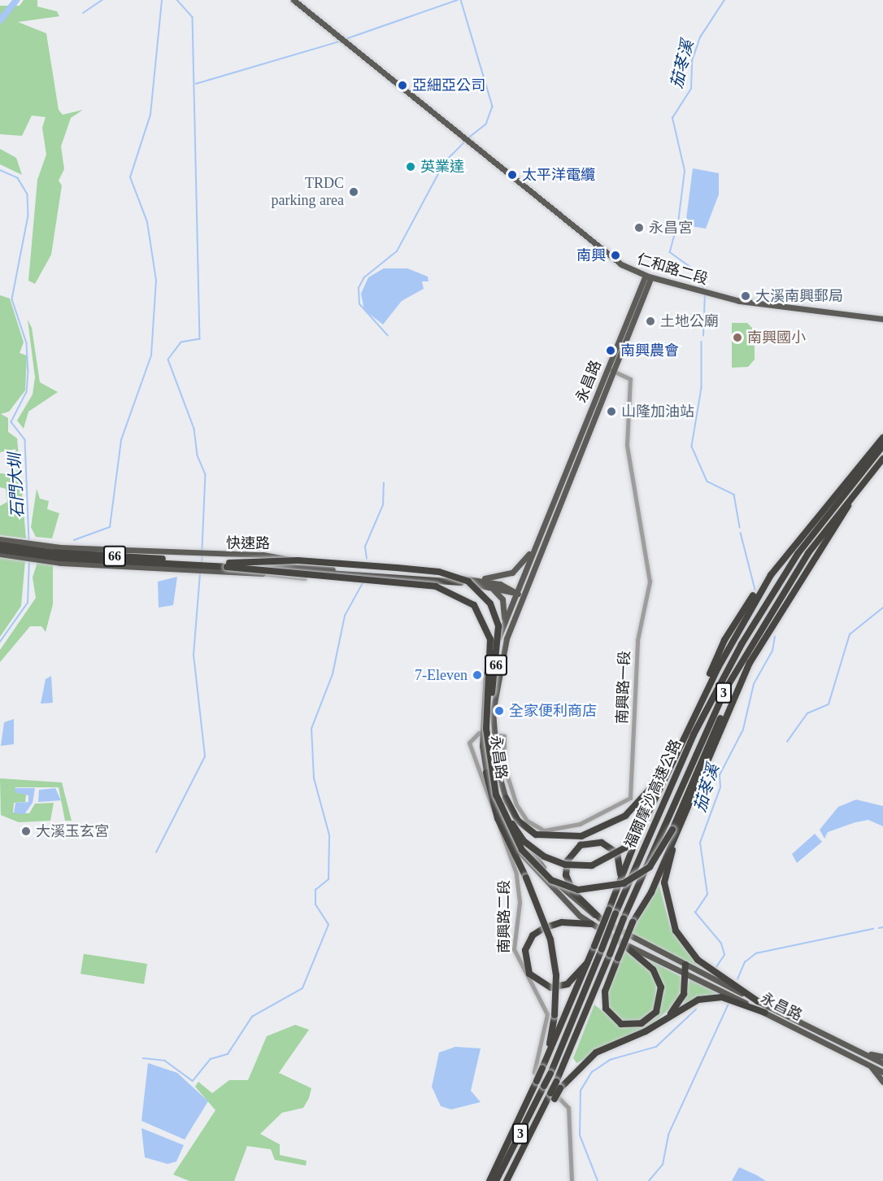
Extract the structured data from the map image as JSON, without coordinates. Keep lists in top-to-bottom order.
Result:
{
  "streets": {
    "highway": ["66", "3", "福爾摩沙高速公路"],
    "main road": ["仁和路二段", "永昌路", "快速路"],
    "street": ["南興路一段", "南興路二段"]
  },
  "crossings": [
    ["仁和路二段", "永昌路"],
    ["永昌路", "快速路"],
    ["永昌路", "南興路一段"],
    ["永昌路", "南興路二段"],
    ["3", "福爾摩沙高速公路"]
  ],
  "water": ["茄苳溪", "石門大圳"],
  "places": [
    "亞細亞公司",
    "英業達",
    "太平洋電纜",
    "TRDC parking area",
    "永昌宮",
    "南興",
    "大溪南興郵局",
    "土地公廟",
    "南興國小",
    "南興農會",
    "山隆加油站",
    "7-Eleven",
    "全家便利商店",
    "大溪玉玄宮"
  ]
}
